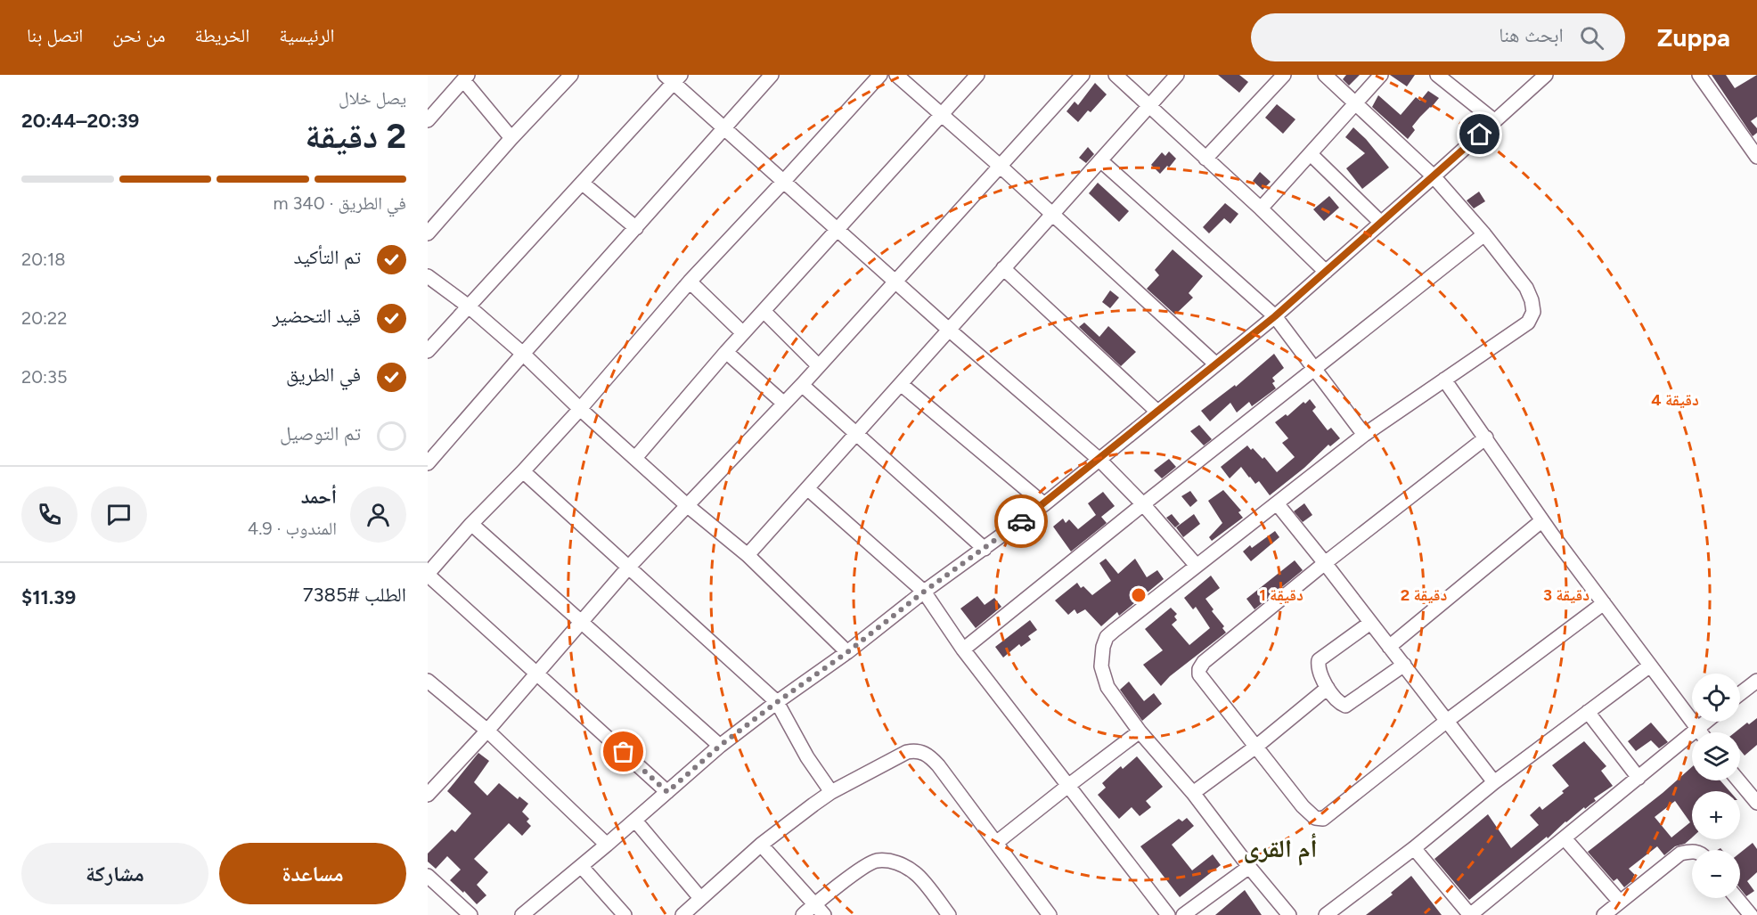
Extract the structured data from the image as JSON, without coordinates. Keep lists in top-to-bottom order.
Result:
{
  "districts": ["أم القرى"],
  "page": {
    "header": "Zuppa",
    "search": "ابحث هنا",
    "nav": [
      "الرئيسية",
      "الخريطة",
      "من نحن",
      "اتصل بنا"
    ],
    "heading": ["2 دقيقة", "يصل خلال", "20:39–20:44"],
    "panel": [
      "أحمد",
      "المندوب · 4.9",
      "الطلب #7385",
      "$11.39"
    ],
    "bar": "في الطريق · 340 m",
    "list": [
      ["تم التأكيد", "20:18"],
      ["قيد التحضير", "20:22"],
      ["في الطريق", "20:35"],
      "تم التوصيل"
    ],
    "map_buttons": ["+", "−"],
    "buttons": ["مساعدة", "مشاركة"]
  },
  "rings": [
    "4 دقيقة",
    "1 دقيقة",
    "2 دقيقة",
    "3 دقيقة"
  ]
}
